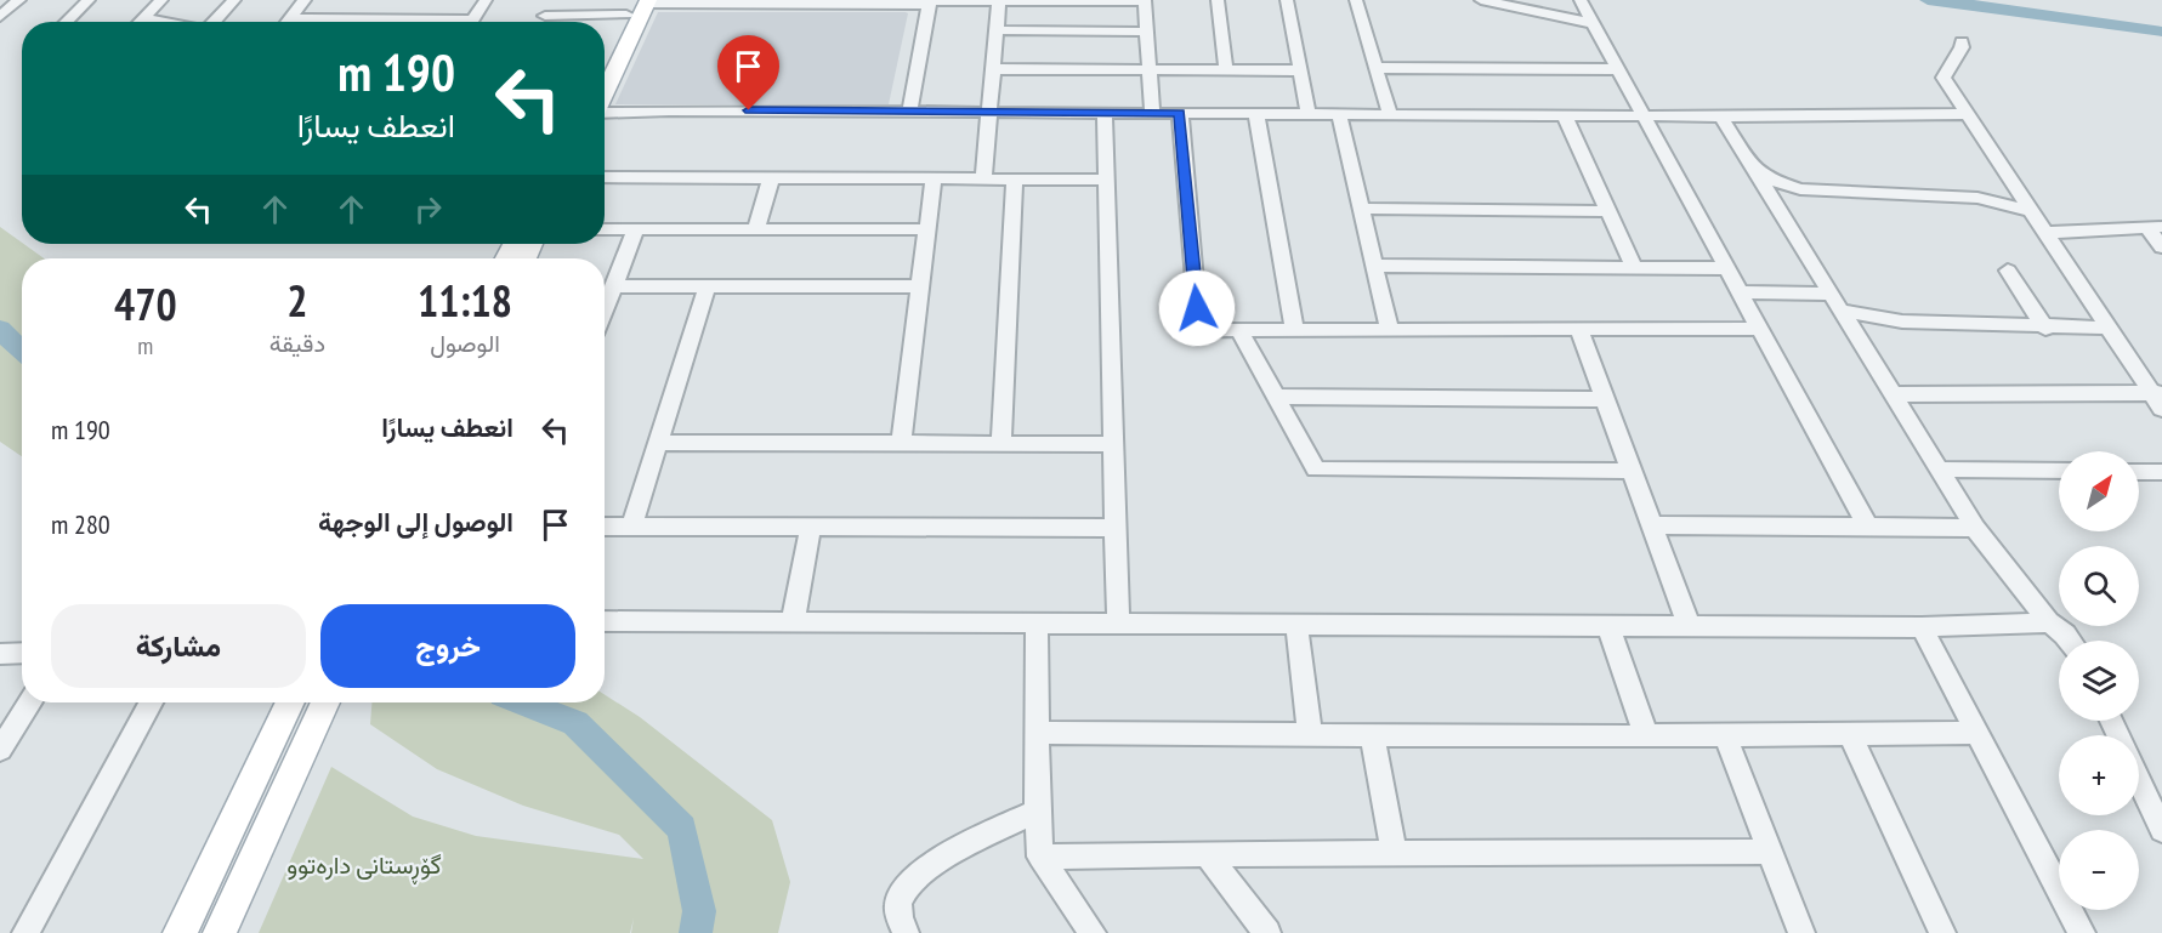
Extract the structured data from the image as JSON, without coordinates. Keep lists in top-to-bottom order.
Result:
{
  "parks": ["گۆڕستانی دارەتوو"],
  "north": "top right",
  "page": {
    "turn": ["190 m", "انعطف يسارًا"],
    "eta": [
      "11:18",
      "الوصول",
      "2",
      "دقيقة",
      "470",
      "m"
    ],
    "list": [
      {
        "name": "انعطف يسارًا",
        "value": "190 m"
      },
      {
        "name": "الوصول إلى الوجهة",
        "value": "280 m"
      }
    ],
    "map_buttons": ["+", "−"],
    "buttons": ["خروج", "مشاركة"]
  }
}
